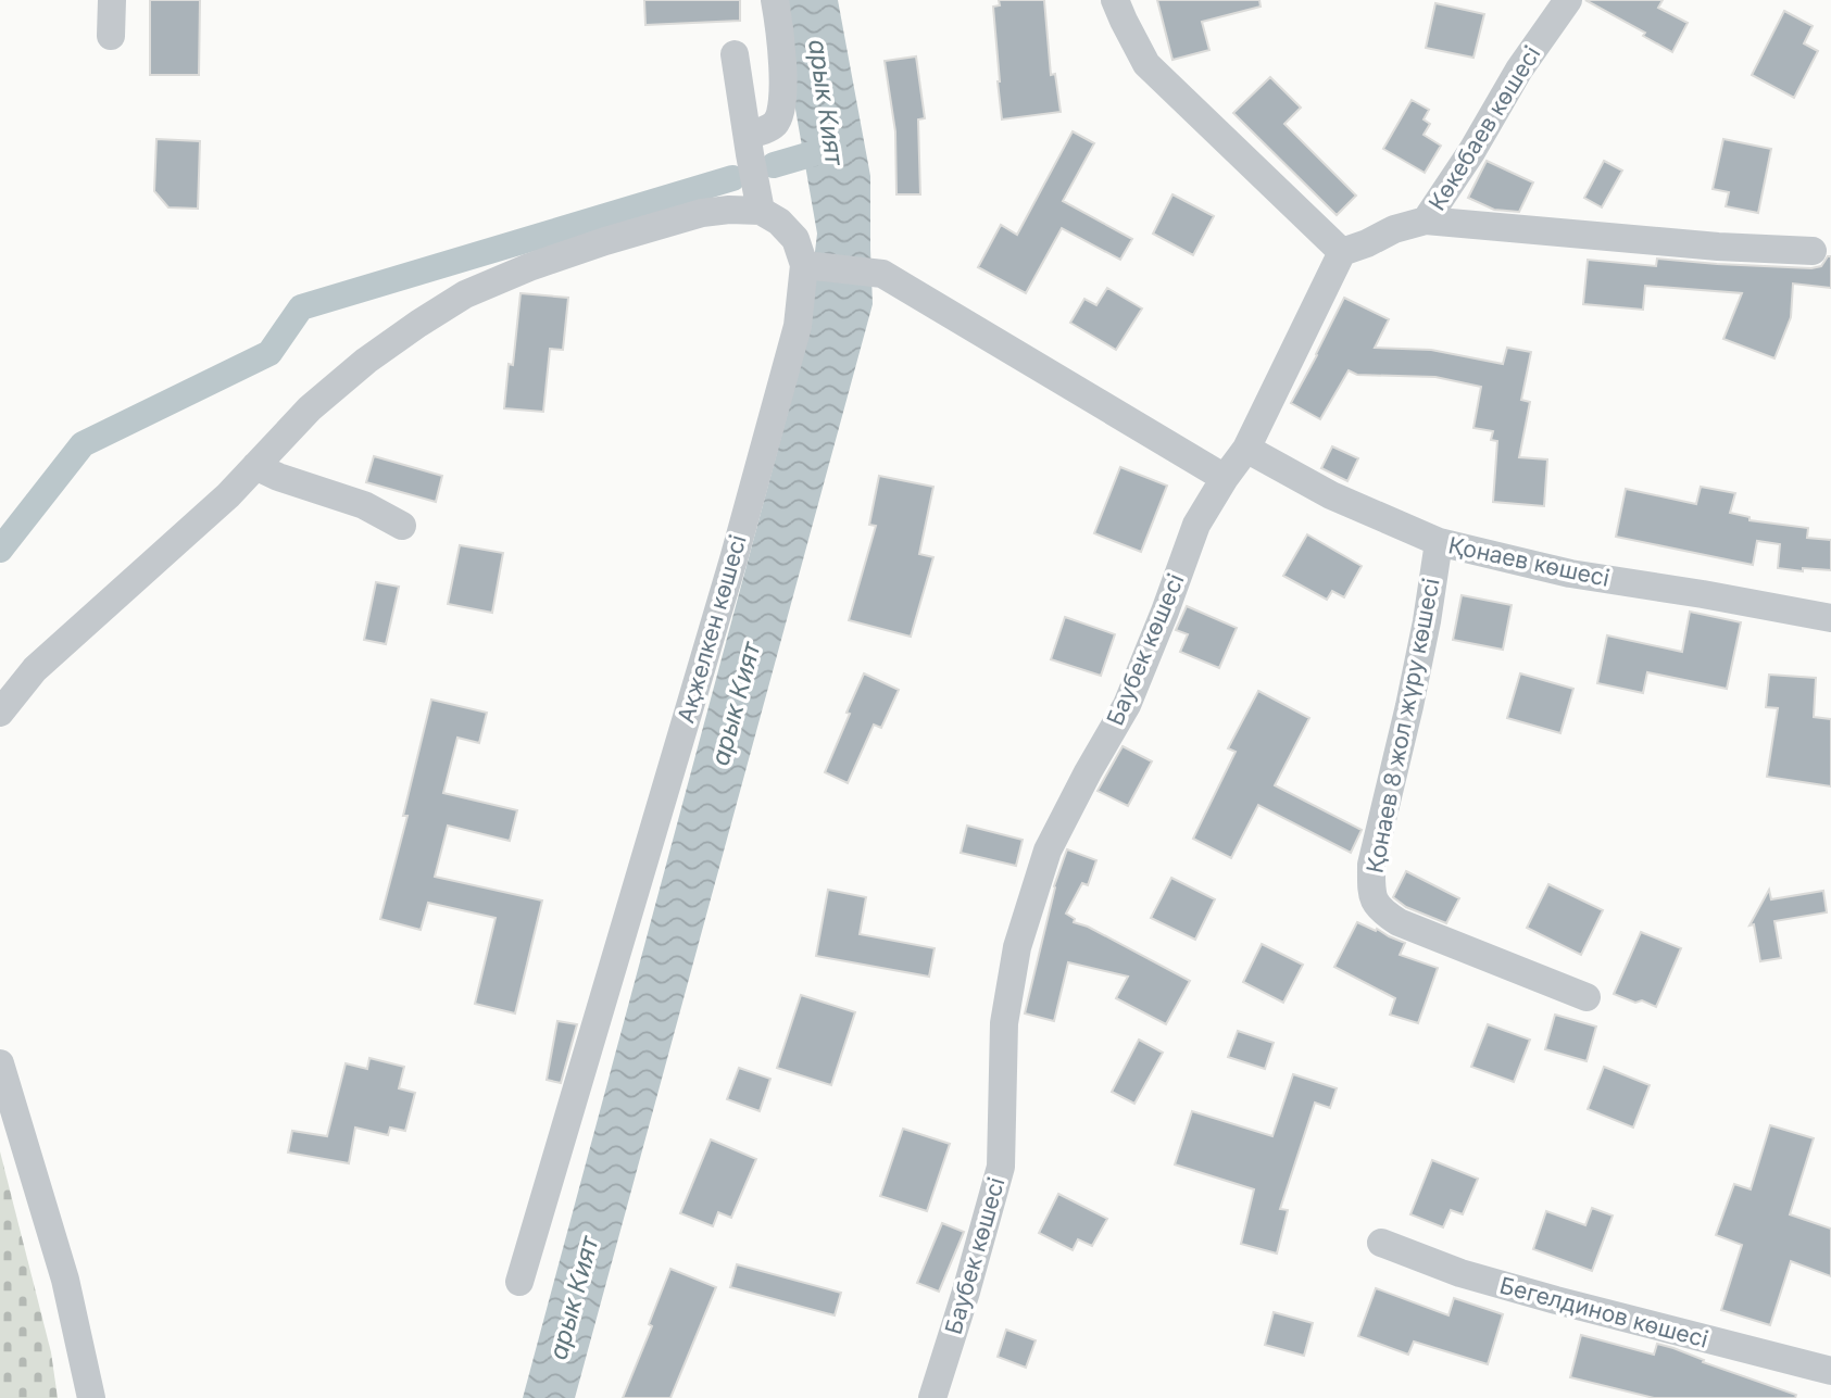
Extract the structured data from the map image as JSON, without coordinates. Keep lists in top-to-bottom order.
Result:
{
  "streets": {
    "street": [
      "Көкебаев көшесі",
      "Қонаев көшесі",
      "Ақжелкен көшесі",
      "Баубек көшесі",
      "Қонаев 8 жол жүру көшесі",
      "Бегелдинов көшесі"
    ]
  },
  "crossings": [
    ["Көкебаев көшесі", "Баубек көшесі"],
    ["Қонаев көшесі", "Баубек көшесі"],
    ["Қонаев көшесі", "Қонаев 8 жол жүру көшесі"]
  ],
  "water": ["арык Кият"]
}
